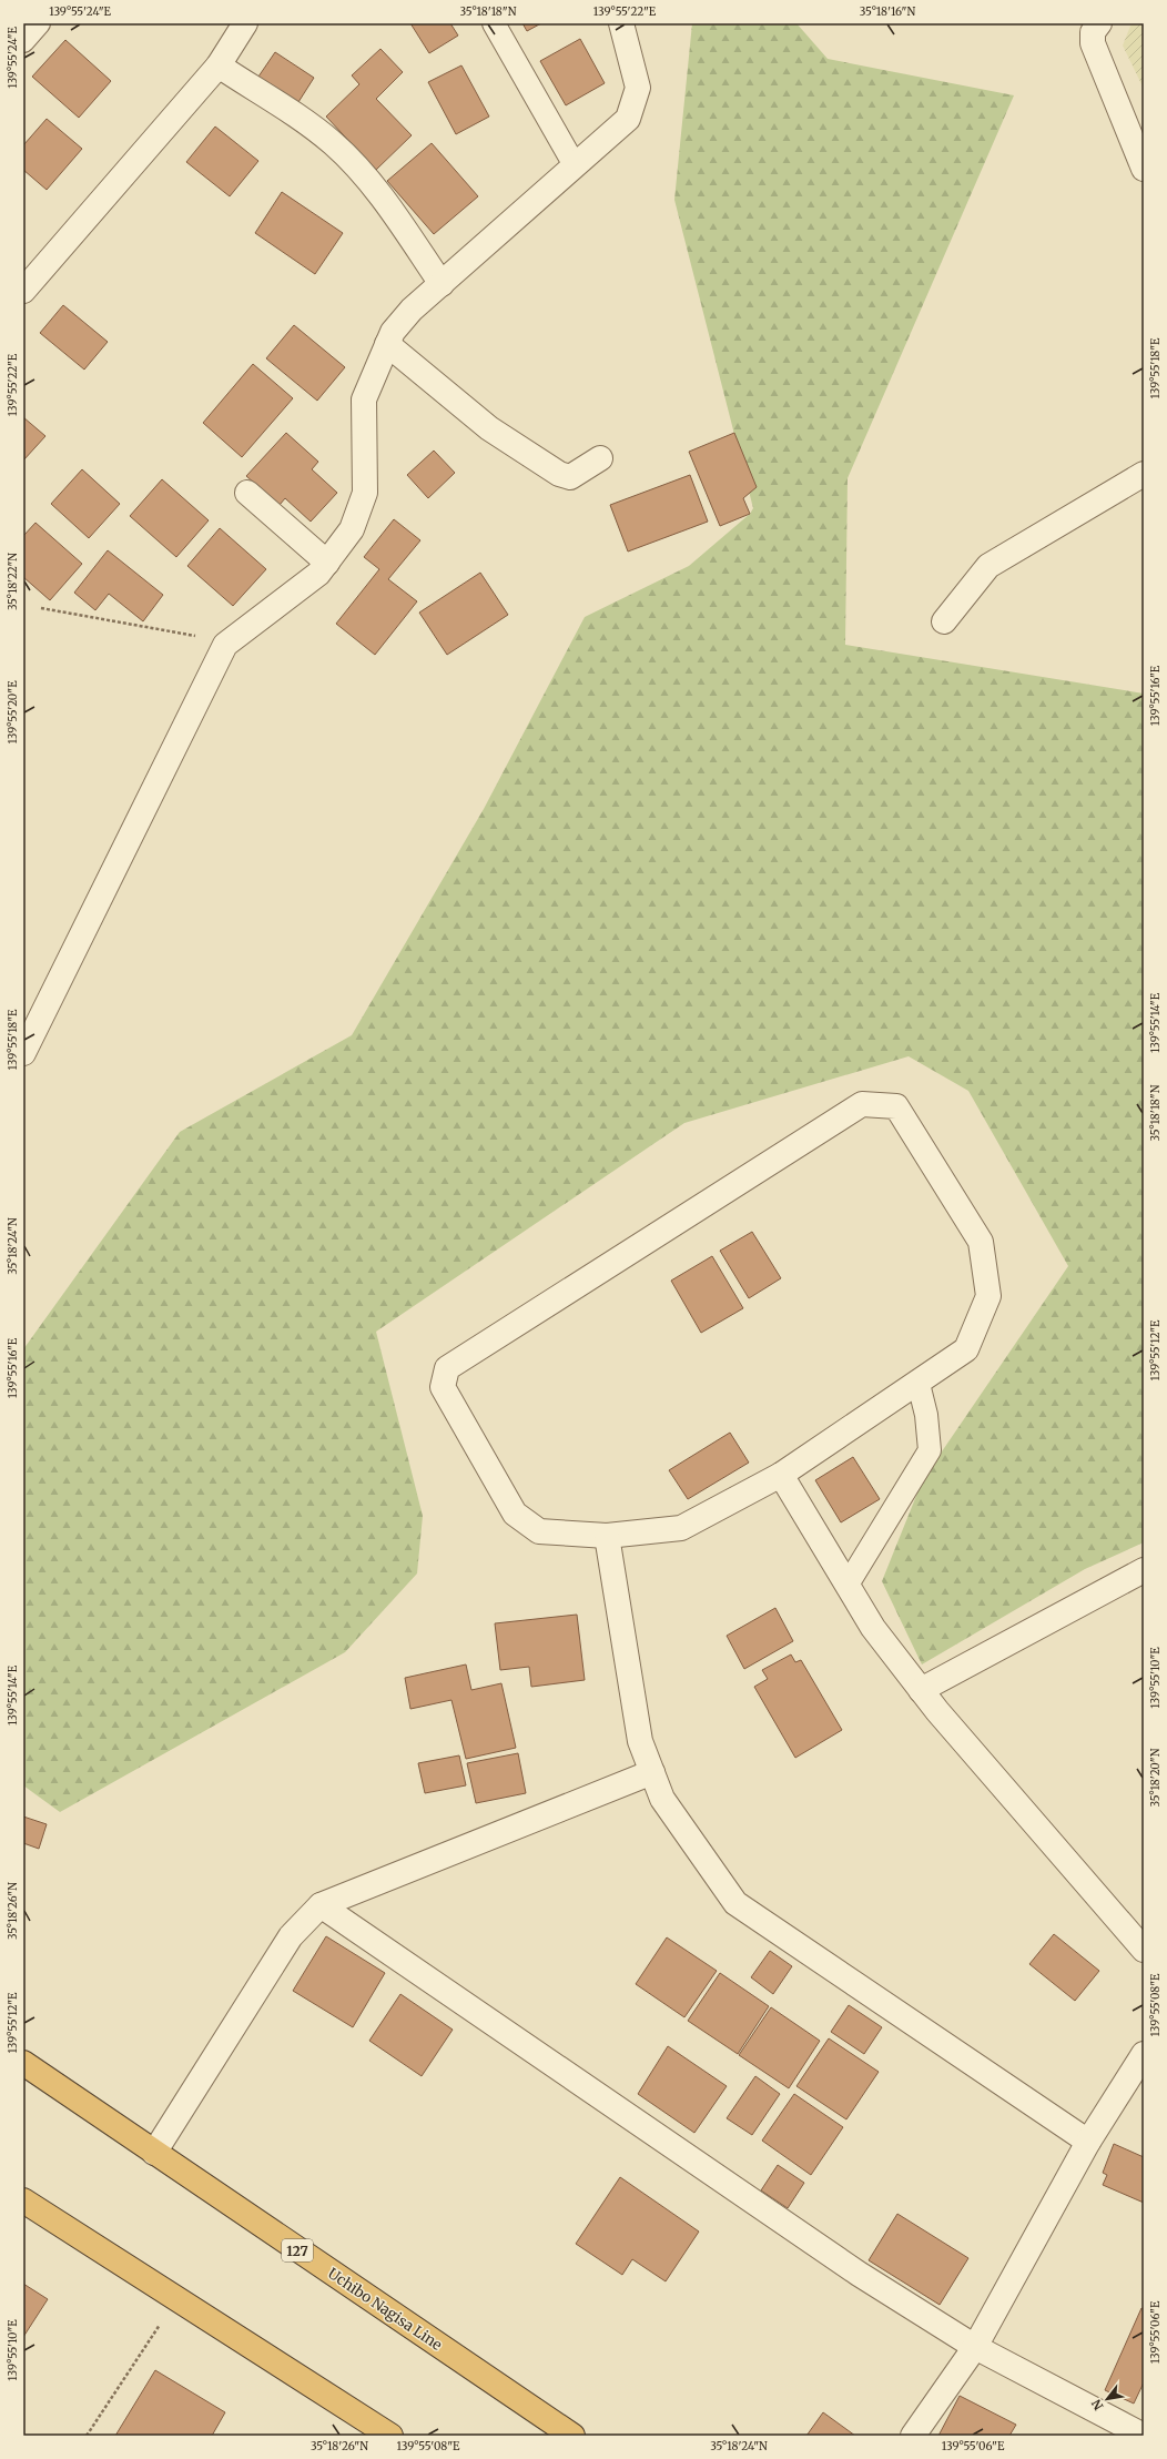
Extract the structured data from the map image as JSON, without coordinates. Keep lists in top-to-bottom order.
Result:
{
  "streets": {
    "highway": ["127", "Uchibo Nagisa Line"]
  },
  "north": "bottom left",
  "coordinates": [
    "139°55'24\"E",
    "35°18'18\"N",
    "139°55'22\"E",
    "35°18'16\"N",
    "139°55'18\"E",
    "35°18'22\"N",
    "139°55'16\"E",
    "139°55'20\"E",
    "139°55'14\"E",
    "35°18'24\"N",
    "139°55'12\"E",
    "139°55'10\"E",
    "35°18'20\"N",
    "35°18'26\"N",
    "139°55'08\"E",
    "139°55'06\"E"
  ]
}
